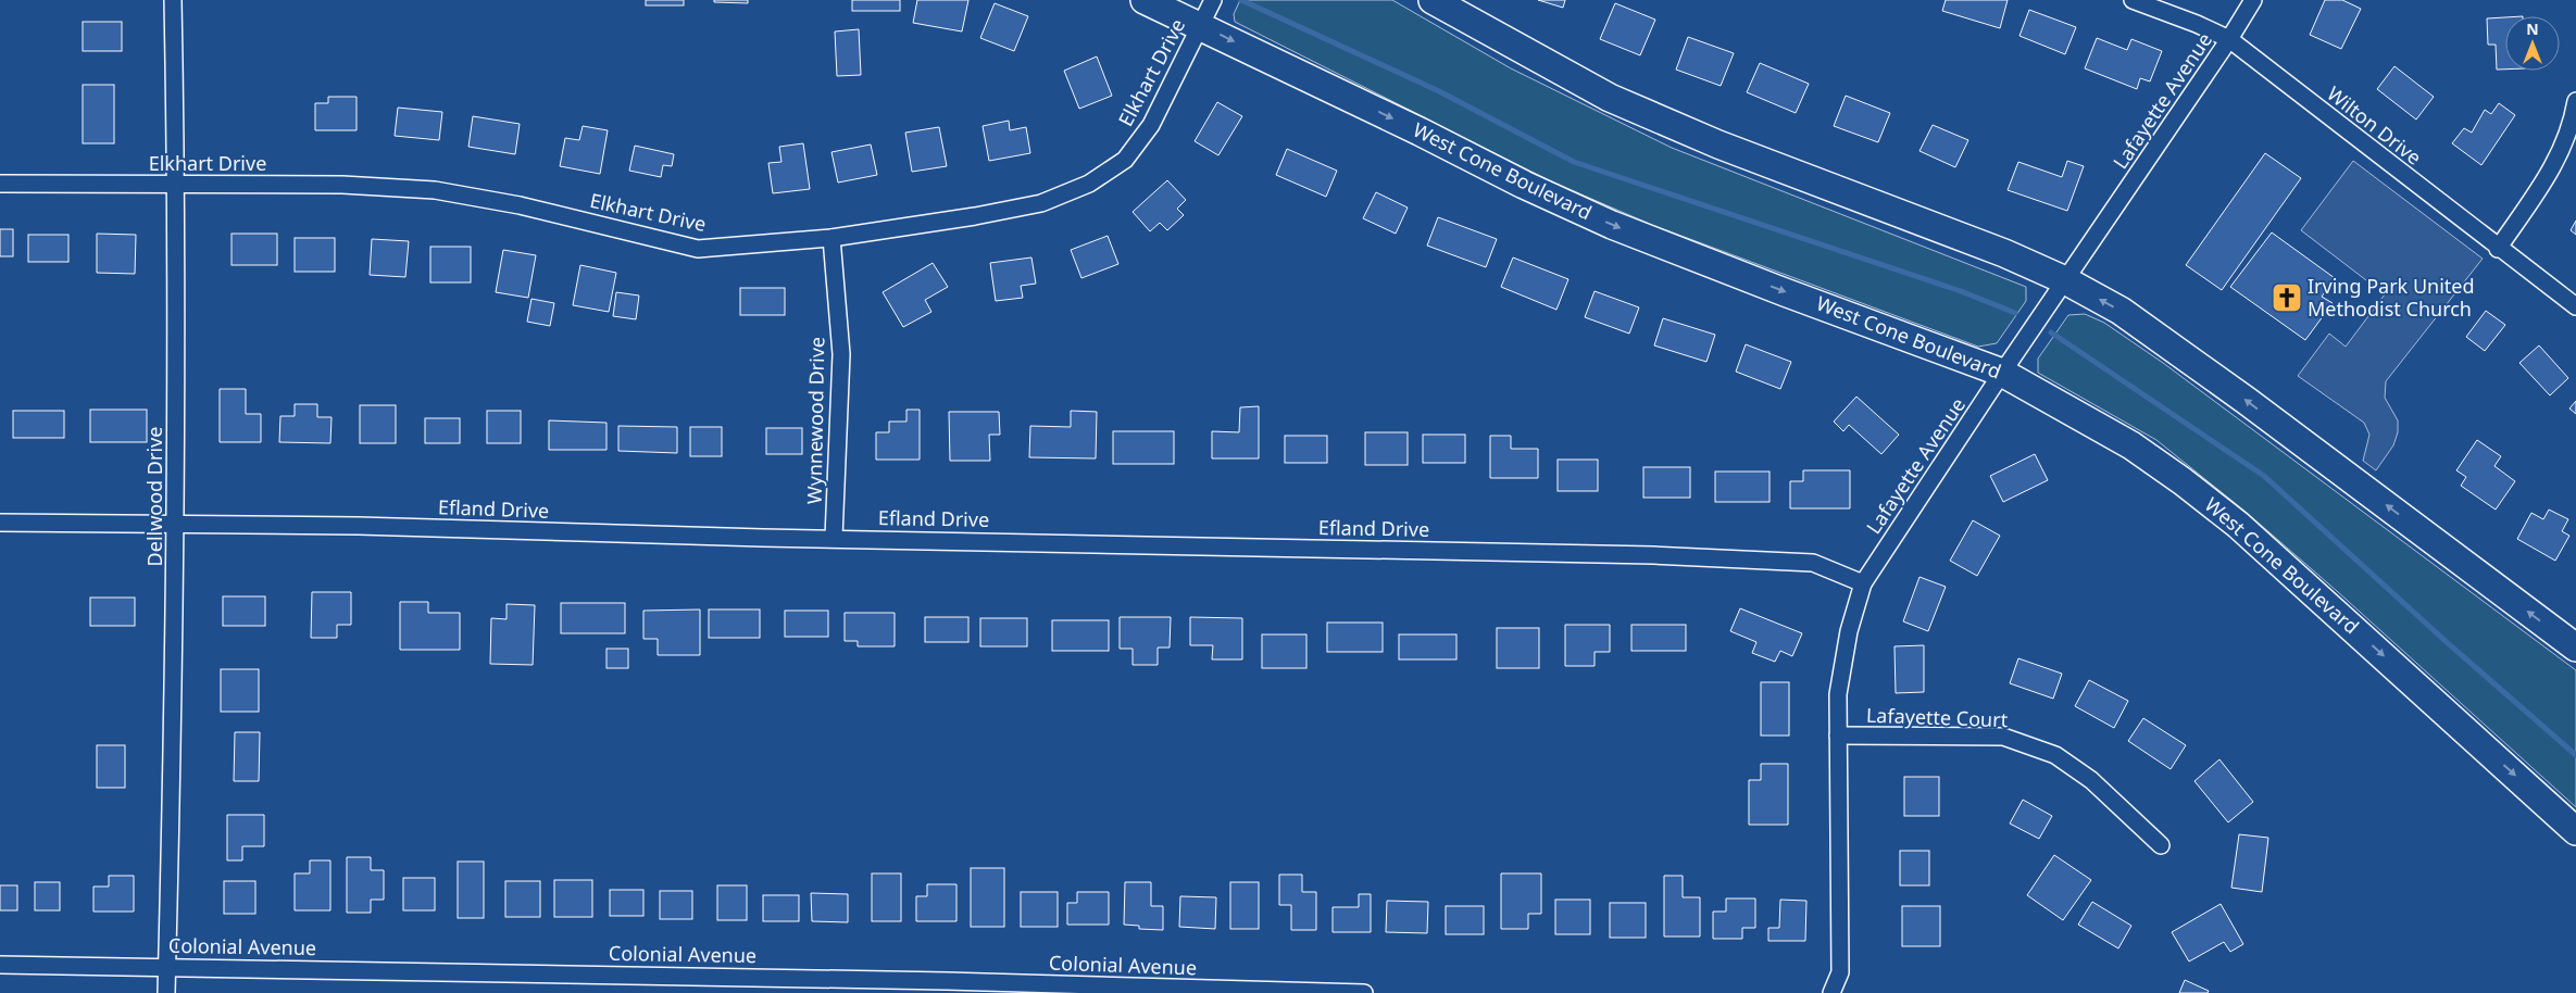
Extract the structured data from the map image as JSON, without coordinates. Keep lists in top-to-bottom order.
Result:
{
  "streets": {
    "main road": ["West Cone Boulevard"],
    "street": [
      "Elkhart Drive",
      "Lafayette Avenue",
      "Wilton Drive",
      "Wynnewood Drive",
      "Dellwood Drive",
      "Efland Drive",
      "Lafayette Court",
      "Colonial Avenue"
    ]
  },
  "crossings": [
    ["Elkhart Drive", "West Cone Boulevard"],
    ["Elkhart Drive", "Wynnewood Drive"],
    ["Elkhart Drive", "Dellwood Drive"],
    ["Lafayette Avenue", "Wilton Drive"],
    ["Lafayette Avenue", "West Cone Boulevard"],
    ["Lafayette Avenue", "Efland Drive"],
    ["Lafayette Avenue", "Lafayette Court"],
    ["Wynnewood Drive", "Efland Drive"],
    ["Dellwood Drive", "Efland Drive"],
    ["Dellwood Drive", "Colonial Avenue"]
  ],
  "places": {
    "church": ["Irving Park United Methodist Church"]
  },
  "north": "top"
}
